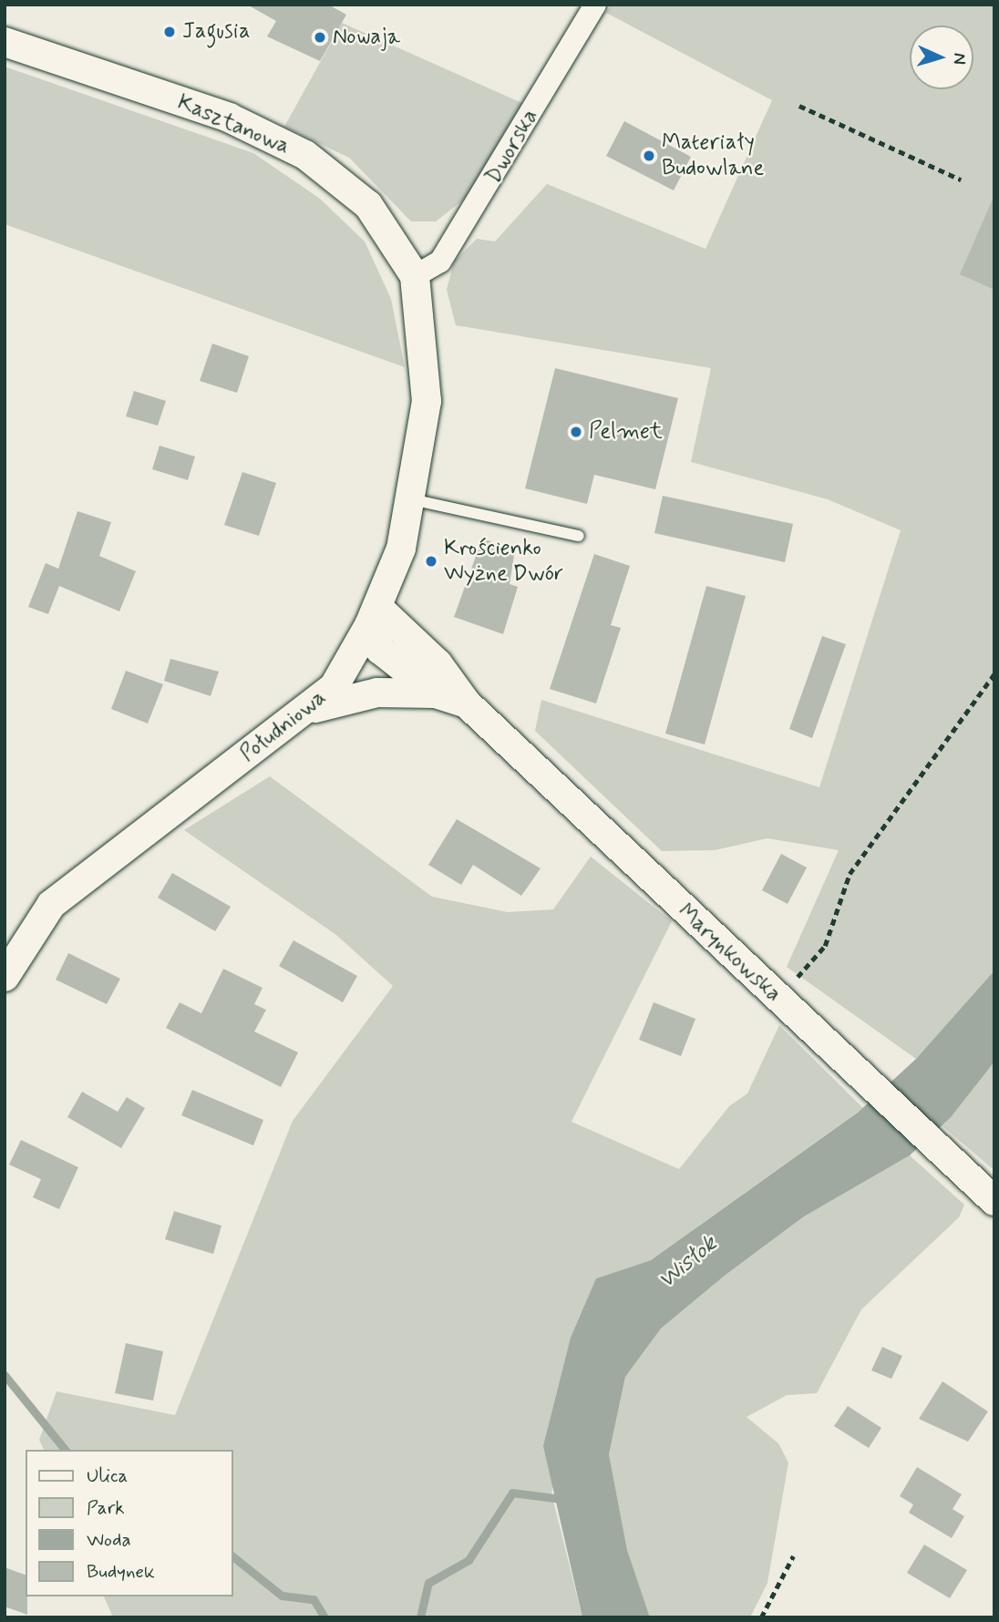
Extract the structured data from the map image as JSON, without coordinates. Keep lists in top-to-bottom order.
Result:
{
  "streets": {
    "street": [
      "Kasztanowa",
      "Dworska",
      "Południowa",
      "Marynkowska"
    ]
  },
  "crossings": [
    ["Kasztanowa", "Dworska"],
    ["Kasztanowa", "Południowa"],
    ["Dworska", "Południowa"],
    ["Południowa", "Marynkowska"]
  ],
  "water": ["Wisłok"],
  "places": [
    "Jagusia",
    "Nowaja",
    "Materiały Budowlane",
    "Pelmet",
    "Krościenko Wyżne Dwór"
  ],
  "legend": [
    "Ulica",
    "Park",
    "Woda",
    "Budynek"
  ],
  "north": "right"
}
